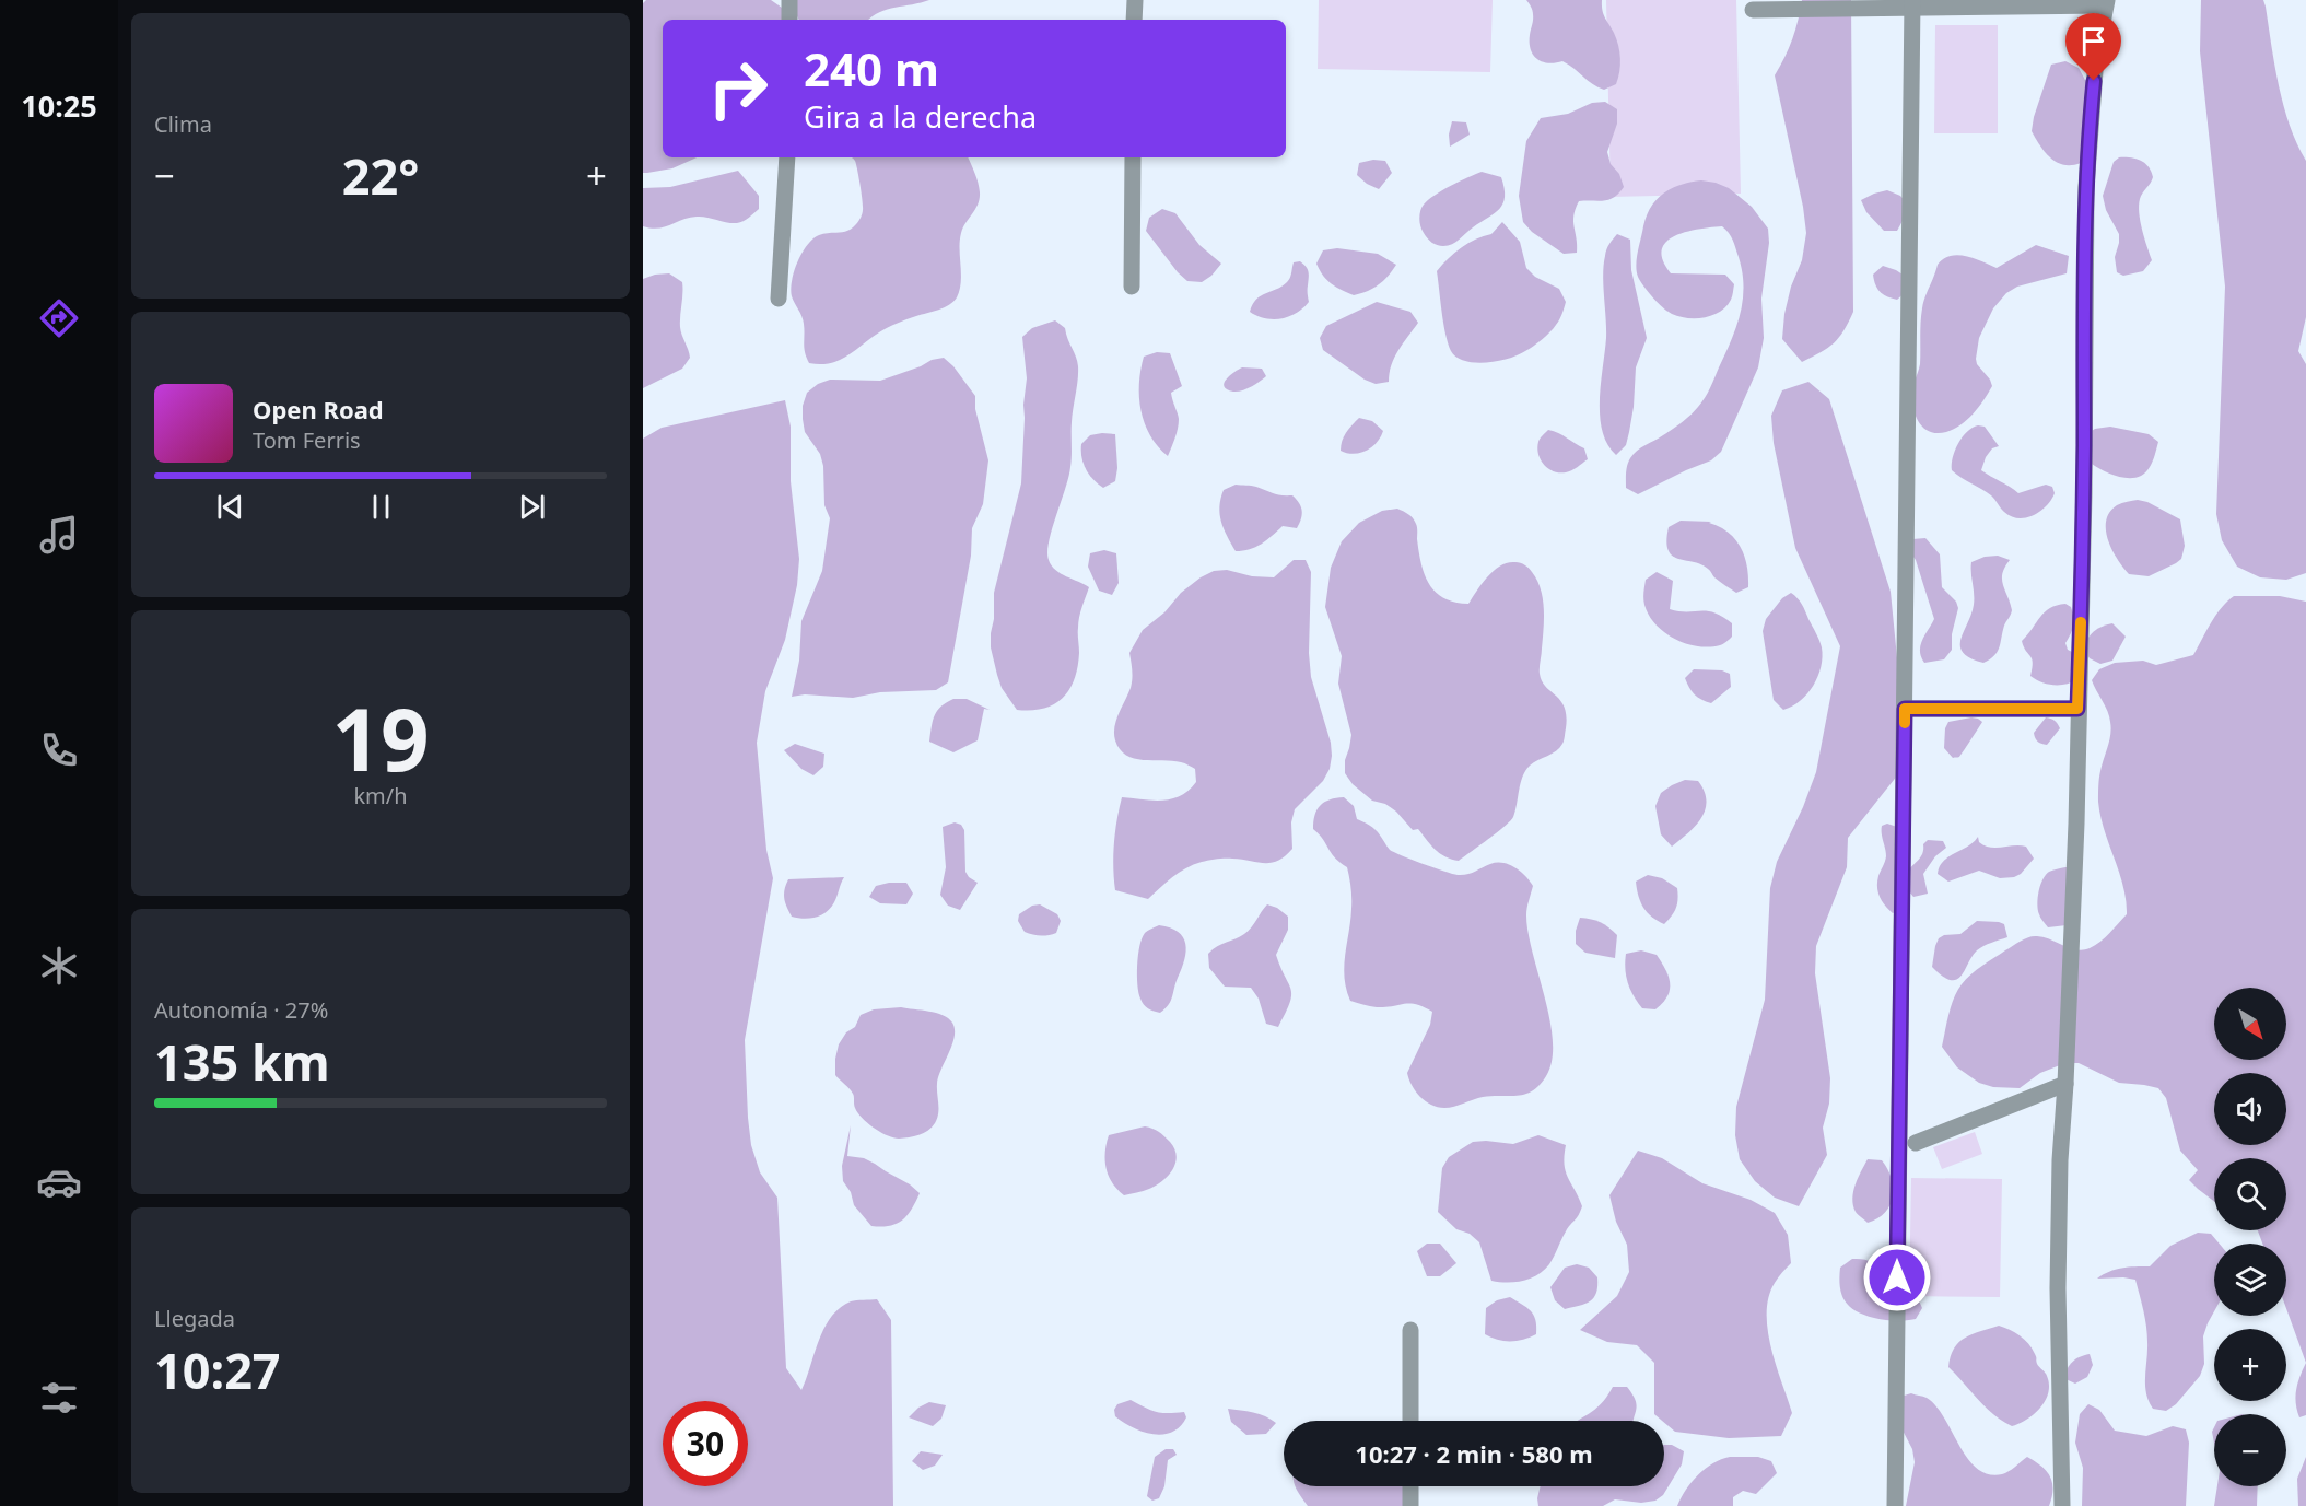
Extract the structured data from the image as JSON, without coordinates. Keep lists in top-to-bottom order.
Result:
{
  "north": "bottom right",
  "page": {
    "tabs": "10:25",
    "tile": [
      "Clima",
      ["19", "km/h"],
      ["Autonomía · 27%", "135 km"],
      ["Llegada", "10:27"]
    ],
    "turn": ["240 m", "Gira a la derecha"],
    "heat": ["−", "22°", "+"],
    "song": ["Open Road", "Tom Ferris"],
    "map_buttons": ["+", "−"],
    "limit": "30",
    "trip": "10:27 · 2 min · 580 m"
  }
}
